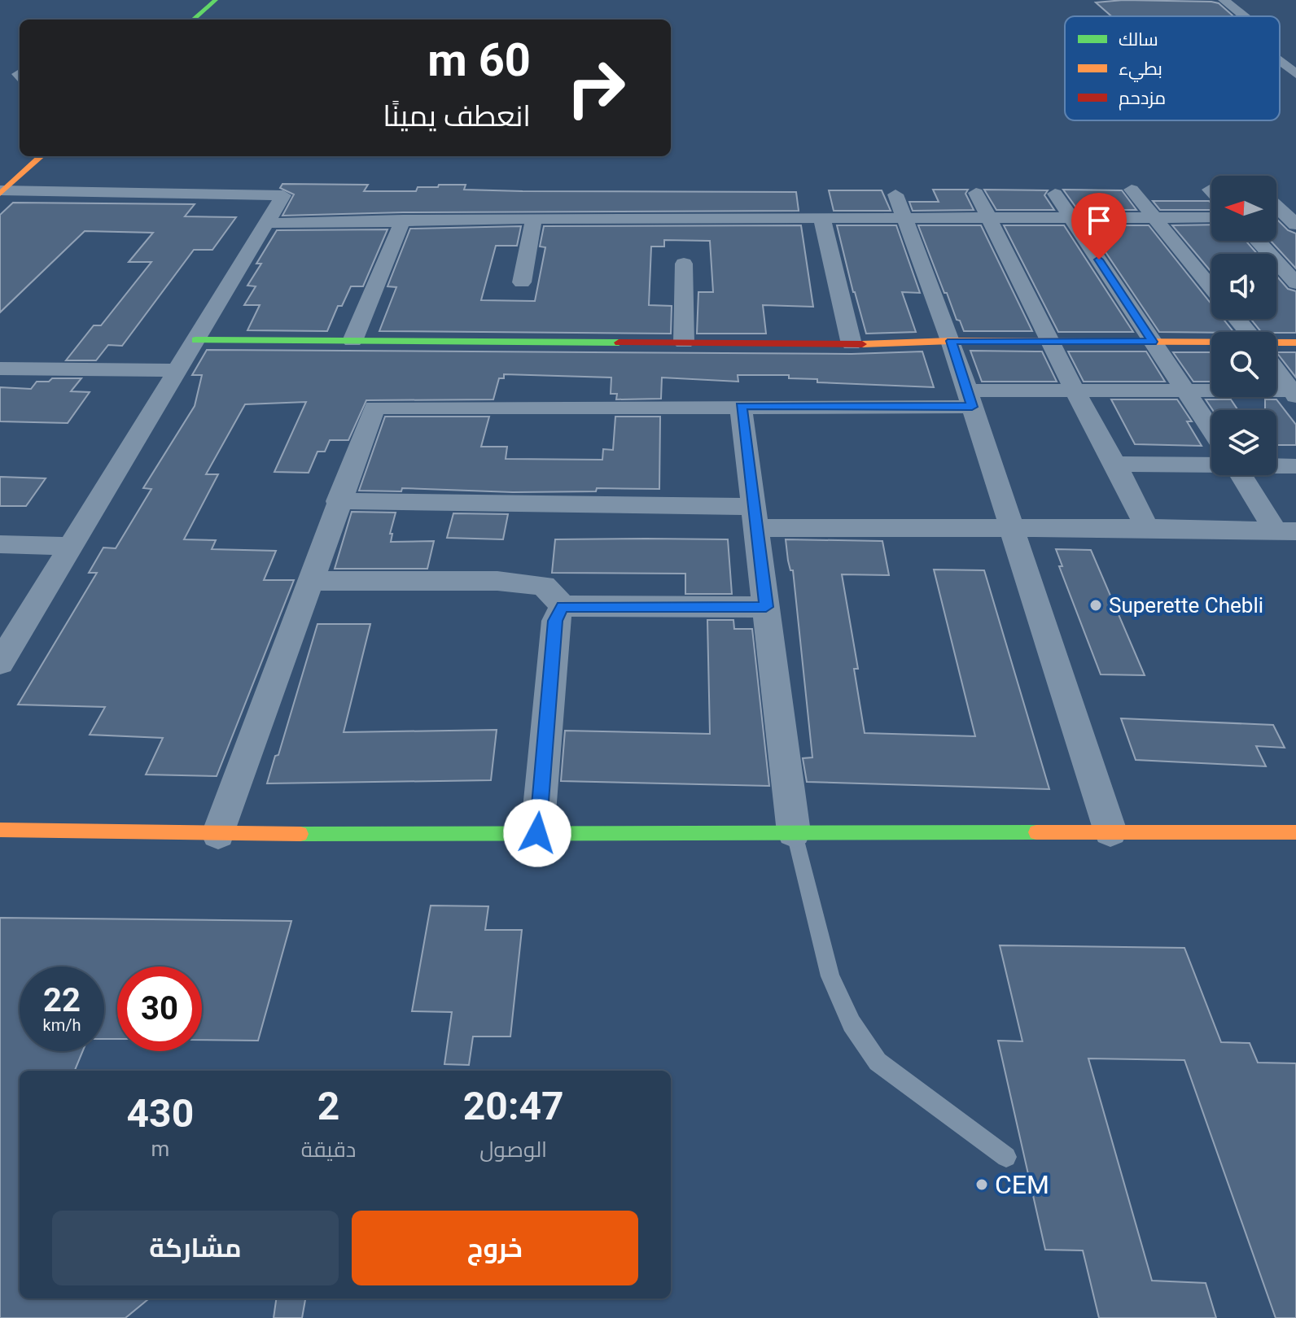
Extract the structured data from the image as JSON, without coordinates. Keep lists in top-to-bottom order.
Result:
{
  "places": ["Superette Chebli", "CEM"],
  "legend": ["سالك", "بطيء", "مزدحم"],
  "north": "left",
  "page": {
    "turn": ["60 m", "انعطف يمينًا"],
    "speed": "22 km/h",
    "limit": "30",
    "eta": [
      "20:47",
      "الوصول",
      "2",
      "دقيقة",
      "430",
      "m"
    ],
    "buttons": ["خروج", "مشاركة"]
  }
}
